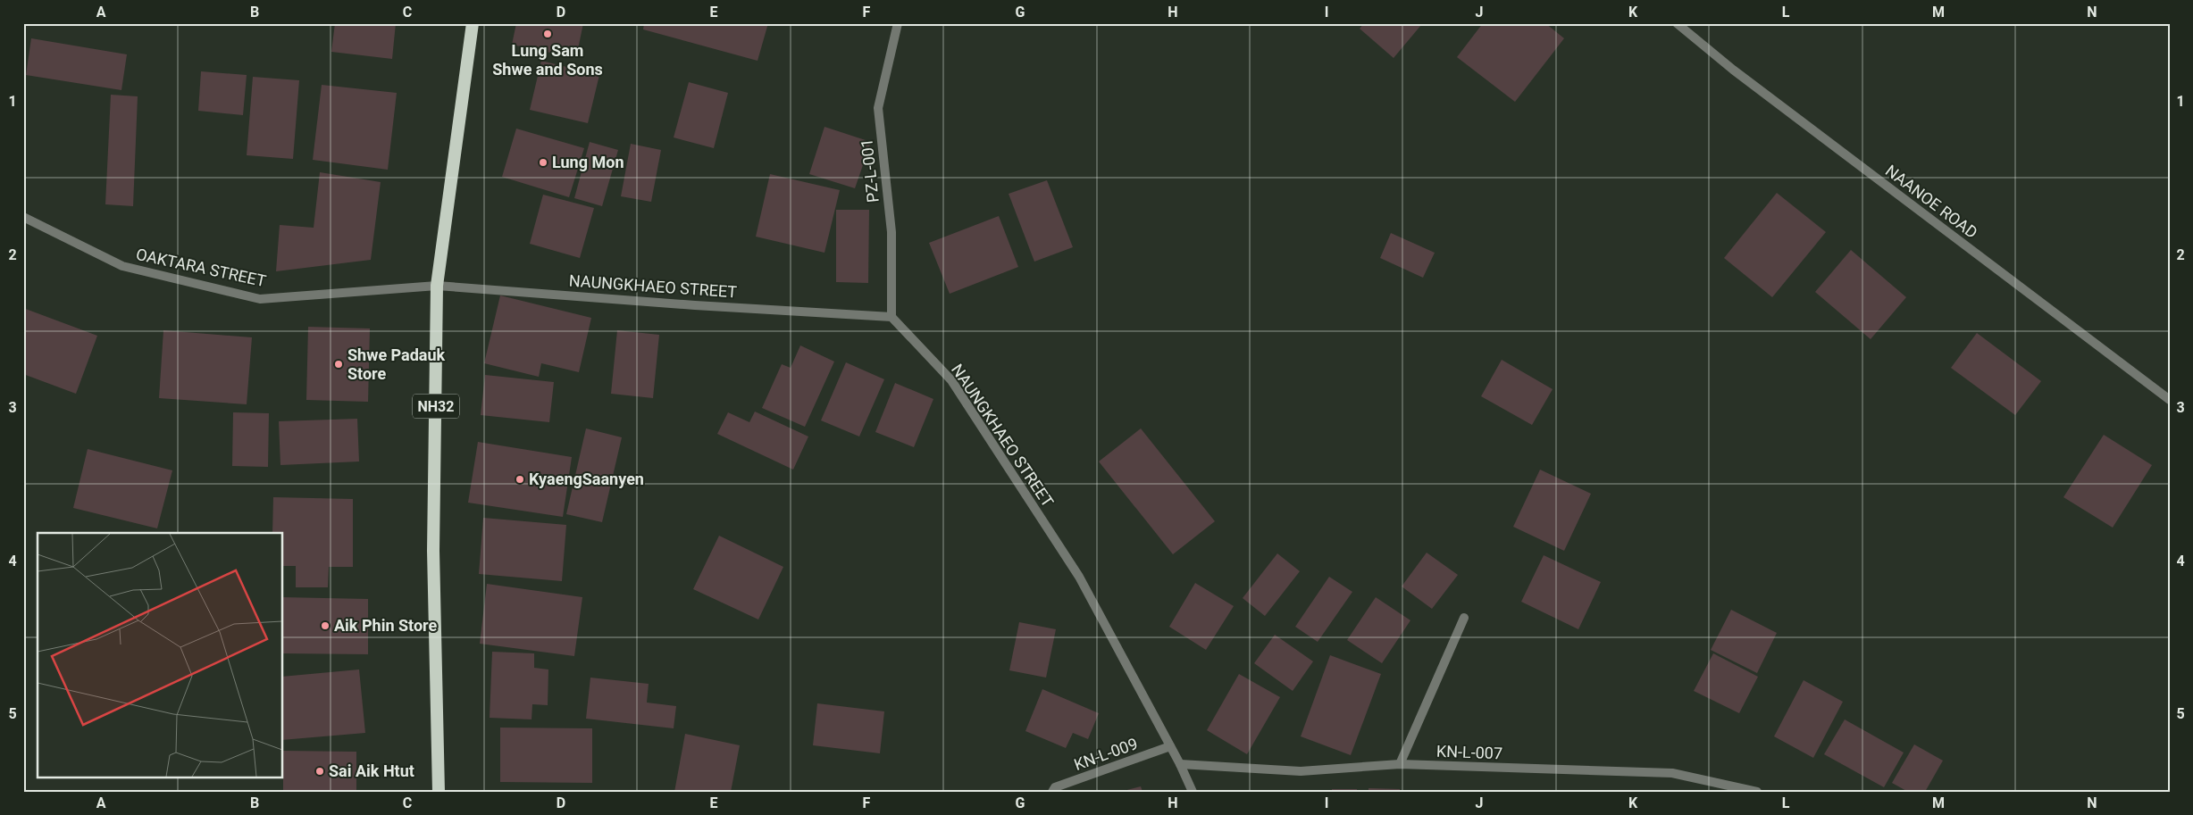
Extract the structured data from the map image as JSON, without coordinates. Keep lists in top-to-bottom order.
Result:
{
  "streets": {
    "highway": ["NH32"],
    "street": [
      "PZ-L-001",
      "NAANOE ROAD",
      "OAKTARA STREET",
      "NAUNGKHAEO STREET",
      "KN-L-007",
      "KN-L-009"
    ]
  },
  "crossings": [
    ["PZ-L-001", "NAUNGKHAEO STREET"],
    ["OAKTARA STREET", "NAUNGKHAEO STREET"],
    ["OAKTARA STREET", "NH32"],
    ["NAUNGKHAEO STREET", "NH32"],
    ["NAUNGKHAEO STREET", "KN-L-007"],
    ["NAUNGKHAEO STREET", "KN-L-009"]
  ],
  "places": [
    "Lung Sam Shwe and Sons",
    "Lung Mon",
    "Shwe Padauk Store",
    "KyaengSaanyen",
    "Aik Phin Store",
    "Sai Aik Htut"
  ],
  "grid": {
    "columns": [
      "A",
      "B",
      "C",
      "D",
      "E",
      "F",
      "G",
      "H",
      "I",
      "J",
      "K",
      "L",
      "M",
      "N"
    ],
    "rows": [
      "1",
      "2",
      "3",
      "4",
      "5"
    ]
  }
}
